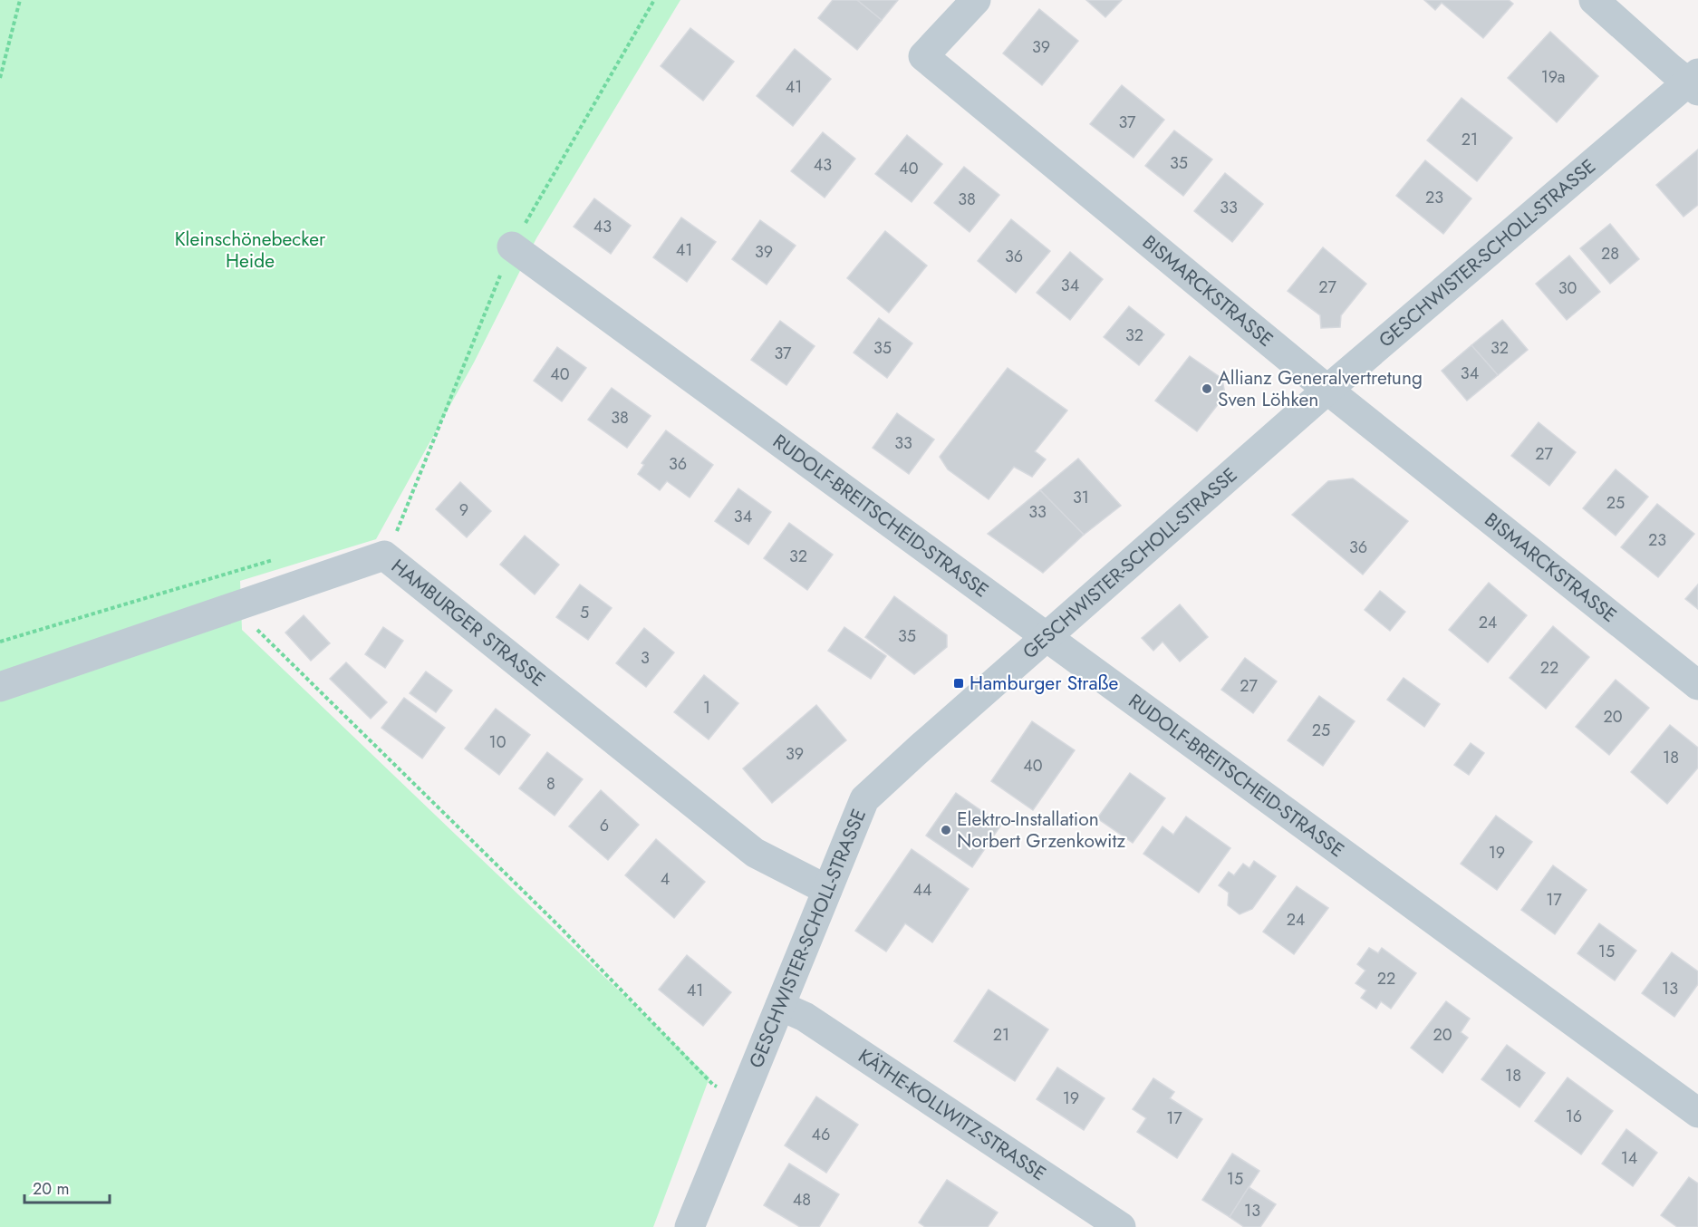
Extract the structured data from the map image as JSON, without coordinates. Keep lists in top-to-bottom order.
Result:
{
  "streets": {
    "street": [
      "GESCHWISTER-SCHOLL-STRASSE",
      "BISMARCKSTRASSE",
      "RUDOLF-BREITSCHEID-STRASSE",
      "HAMBURGER STRASSE",
      "KÄTHE-KOLLWITZ-STRASSE"
    ]
  },
  "crossings": [
    ["GESCHWISTER-SCHOLL-STRASSE", "BISMARCKSTRASSE"],
    ["GESCHWISTER-SCHOLL-STRASSE", "RUDOLF-BREITSCHEID-STRASSE"],
    ["GESCHWISTER-SCHOLL-STRASSE", "HAMBURGER STRASSE"],
    ["GESCHWISTER-SCHOLL-STRASSE", "KÄTHE-KOLLWITZ-STRASSE"]
  ],
  "parks": ["Kleinschönebecker Heide"],
  "places": {
    "other": ["Allianz Generalvertretung Sven Löhken", "Elektro-Installation Norbert Grzenkowitz"],
    "transit": ["Hamburger Straße"]
  },
  "house_numbers": [
    "39",
    "19a",
    "41",
    "37",
    "21",
    "35",
    "43",
    "40",
    "23",
    "38",
    "33",
    "43",
    "41",
    "39",
    "28",
    "36",
    "34",
    "27",
    "30",
    "32",
    "35",
    "32",
    "37",
    "34",
    "40",
    "38",
    "33",
    "27",
    "36",
    "31",
    "25",
    "9",
    "33",
    "34",
    "23",
    "36",
    "32",
    "5",
    "24",
    "35",
    "3",
    "22",
    "27",
    "1",
    "20",
    "25",
    "10",
    "39",
    "18",
    "40",
    "8",
    "6",
    "19",
    "4",
    "44",
    "17",
    "24",
    "15",
    "22",
    "13",
    "41",
    "21",
    "20",
    "18",
    "19",
    "16",
    "17",
    "46",
    "14",
    "15",
    "48",
    "13"
  ],
  "scale_bar": "20 m"
}
